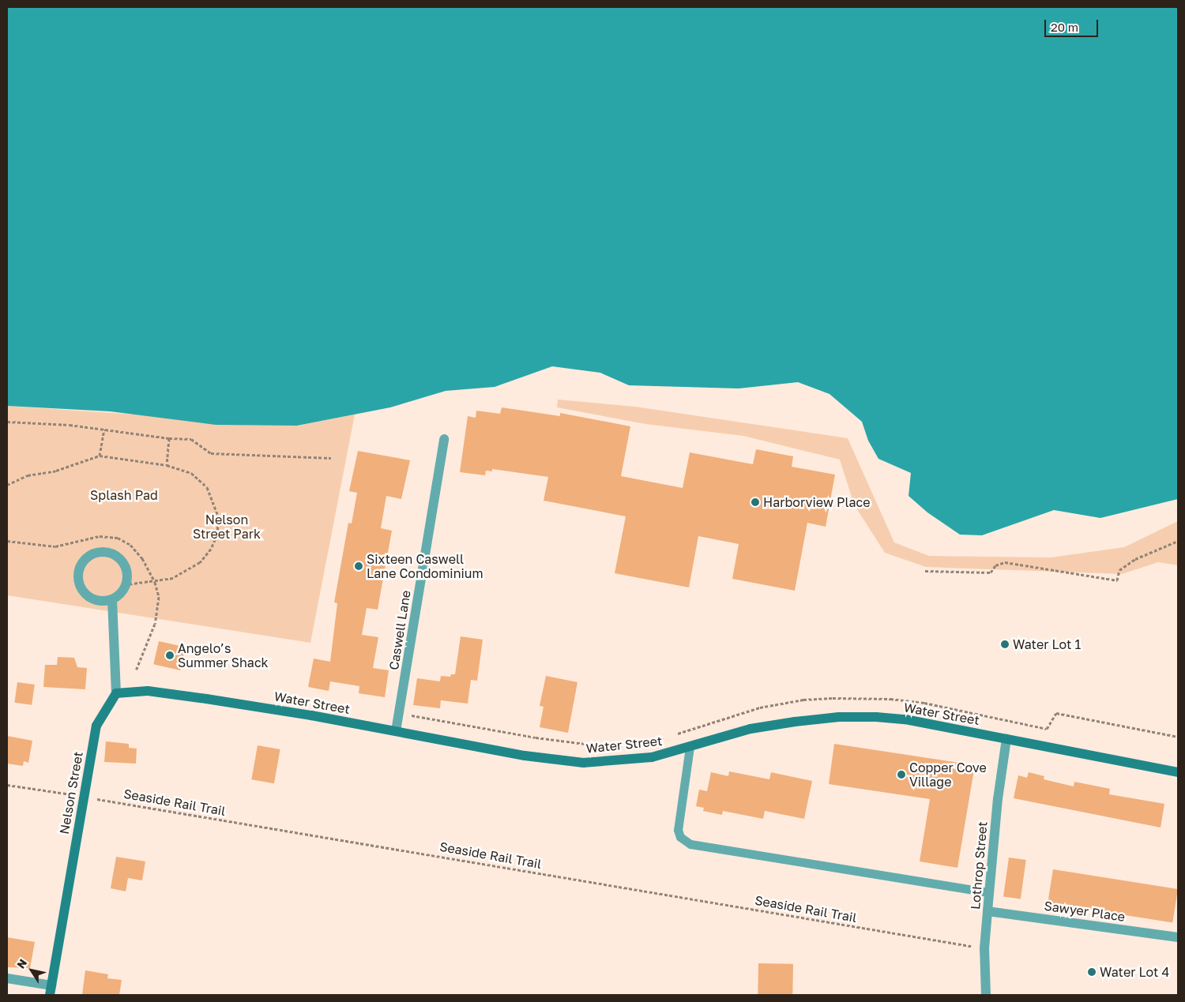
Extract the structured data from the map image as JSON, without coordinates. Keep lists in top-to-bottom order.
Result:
{
  "streets": {
    "main road": ["Water Street", "Nelson Street"],
    "street": ["Caswell Lane", "Lothrop Street", "Sawyer Place"],
    "path": ["Seaside Rail Trail"]
  },
  "crossings": [
    ["Caswell Lane", "Water Street"],
    ["Water Street", "Nelson Street"],
    ["Water Street", "Lothrop Street"],
    ["Nelson Street", "Seaside Rail Trail"],
    ["Lothrop Street", "Sawyer Place"]
  ],
  "parks": ["Splash Pad", "Nelson Street Park"],
  "places": [
    "Harborview Place",
    "Sixteen Caswell Lane Condominium",
    "Water Lot 1",
    "Angelo’s Summer Shack",
    "Copper Cove Village",
    "Water Lot 4"
  ],
  "scale_bar": "20 m",
  "north": "top left"
}
